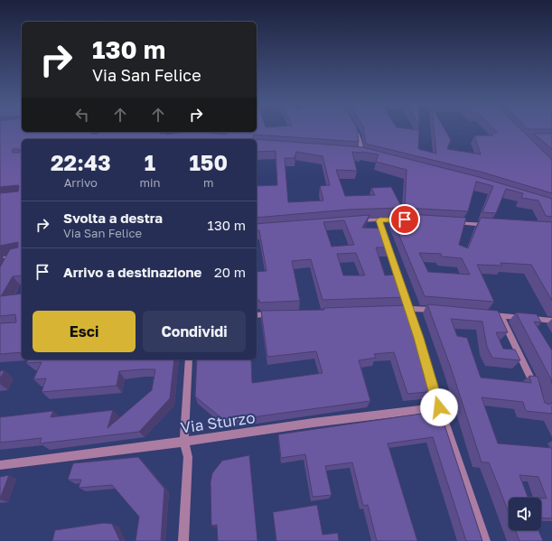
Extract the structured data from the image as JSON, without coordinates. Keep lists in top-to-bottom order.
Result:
{
  "streets": {
    "street": ["Via Sturzo"]
  },
  "page": {
    "turn": ["130 m", "Via San Felice"],
    "eta": [
      "22:43",
      "Arrivo",
      "1",
      "min",
      "150",
      "m"
    ],
    "list": [
      {
        "name": "Svolta a destra",
        "note": "Via San Felice",
        "value": "130 m"
      },
      {
        "name": "Arrivo a destinazione",
        "value": "20 m"
      }
    ],
    "buttons": ["Esci", "Condividi"]
  }
}
